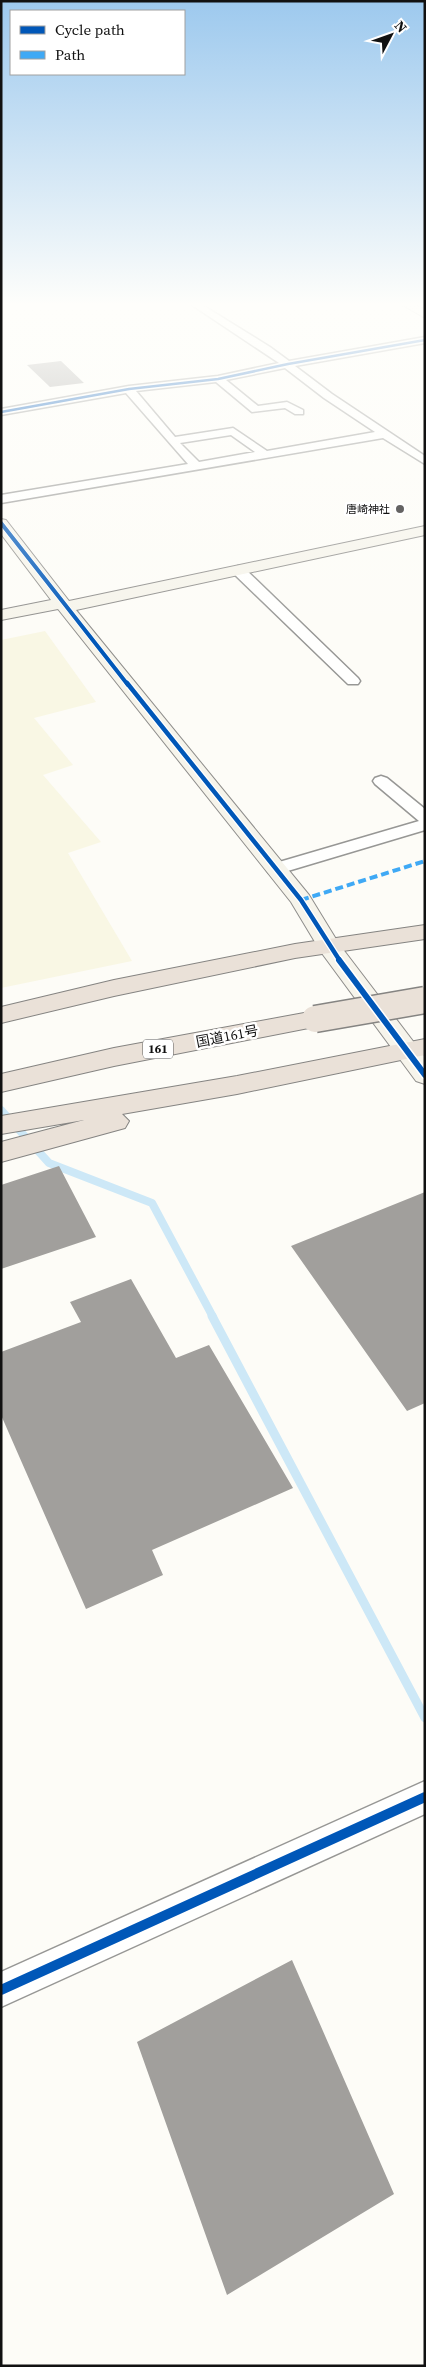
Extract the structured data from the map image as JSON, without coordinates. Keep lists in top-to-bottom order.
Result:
{
  "streets": {
    "highway": ["国道161号", "161"]
  },
  "places": ["唐崎神社"],
  "legend": ["Cycle path", "Path"],
  "north": "top right"
}
